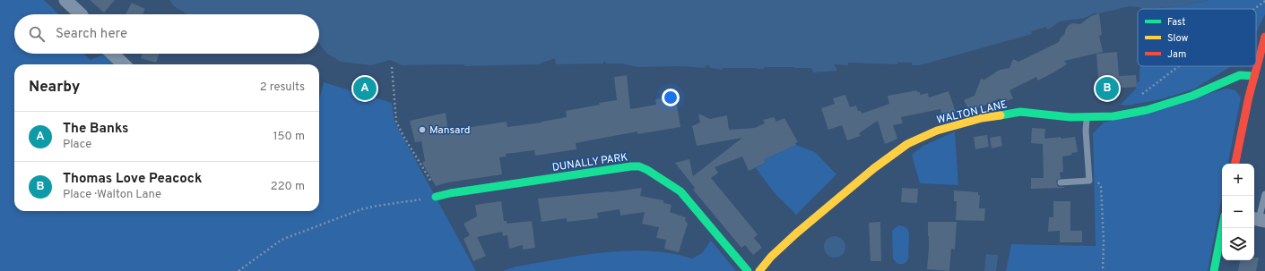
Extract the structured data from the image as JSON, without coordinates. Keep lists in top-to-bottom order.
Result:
{
  "streets": {
    "main road": ["WALTON LANE", "DUNALLY PARK"]
  },
  "places": ["Mansard"],
  "legend": ["Fast", "Slow", "Jam"],
  "page": {
    "search": "Search here",
    "heading": ["Nearby", "2 results"],
    "pins": ["A", "B"],
    "list": [
      {
        "mark": "A",
        "name": "The Banks",
        "note": "Place",
        "value": "150 m"
      },
      {
        "mark": "B",
        "name": "Thomas Love Peacock",
        "note": "Place · Walton Lane",
        "value": "220 m"
      }
    ],
    "map_buttons": ["+", "−"]
  }
}
